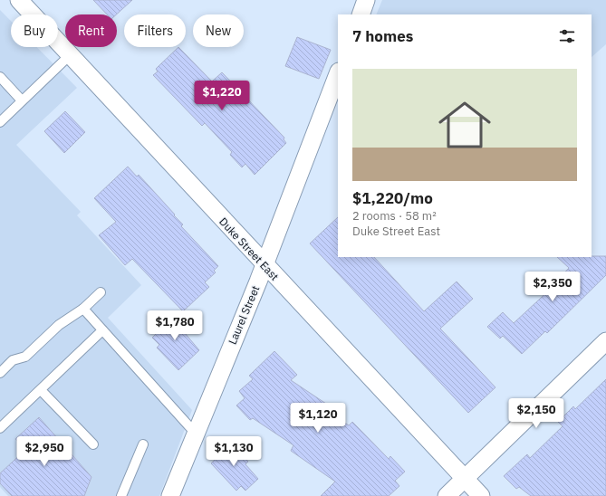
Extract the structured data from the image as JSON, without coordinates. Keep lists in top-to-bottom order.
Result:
{
  "streets": {
    "street": ["Duke Street East", "Laurel Street"]
  },
  "crossings": [
    ["Duke Street East", "Laurel Street"]
  ],
  "page": {
    "chip": [
      "Buy",
      "Rent",
      "Filters",
      "New"
    ],
    "heading": "7 homes",
    "list": [
      {
        "name": "$1,220/mo",
        "note": "2 rooms · 58 m² · Duke Street East"
      }
    ],
    "price": [
      "$1,220",
      "$2,350",
      "$1,780",
      "$2,150",
      "$1,120",
      "$2,950",
      "$1,130"
    ]
  }
}
